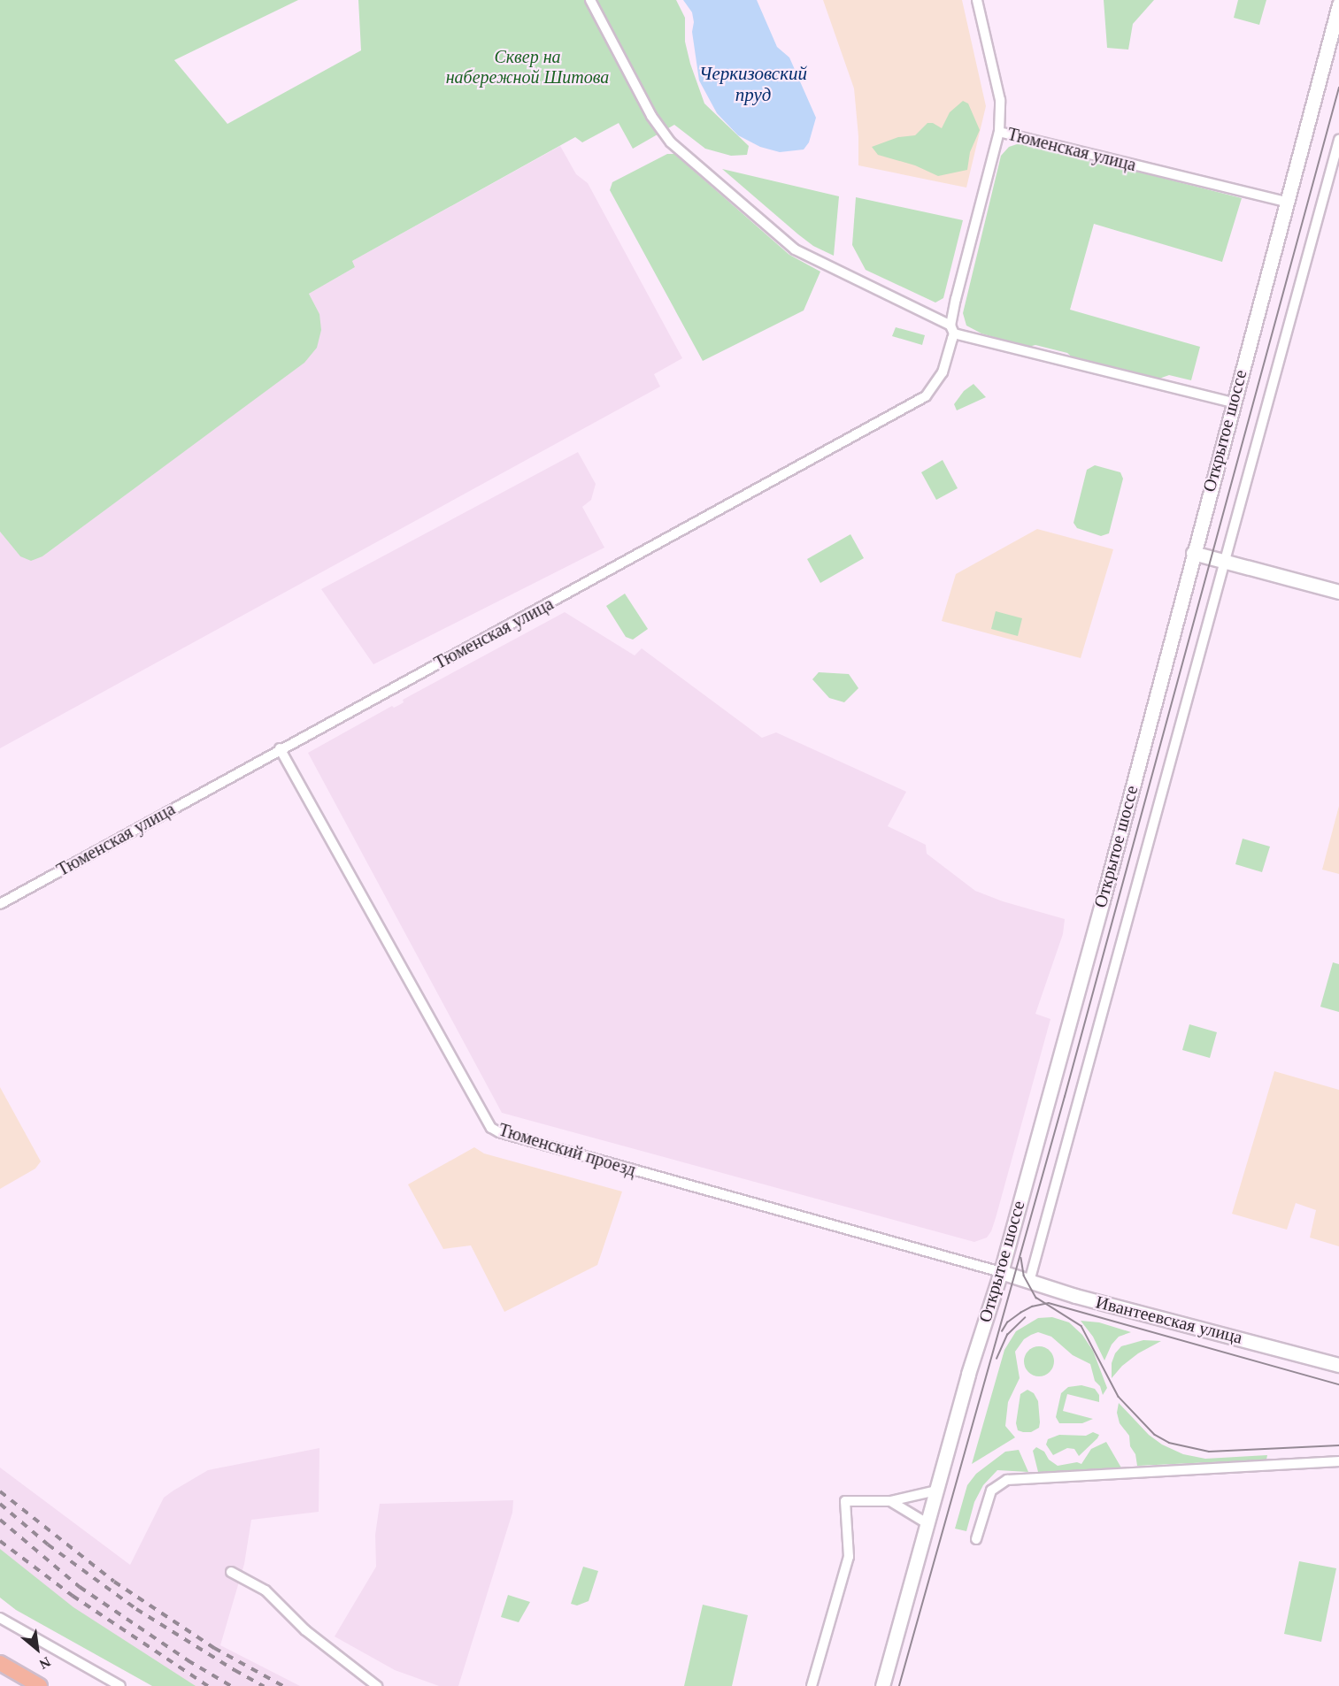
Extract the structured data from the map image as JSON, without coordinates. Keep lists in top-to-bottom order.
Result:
{
  "streets": {
    "main road": ["Открытое шоссе", "Ивантеевская улица"],
    "street": ["Тюменская улица", "Тюменский проезд"]
  },
  "crossings": [
    ["Тюменская улица", "Открытое шоссе"],
    ["Тюменская улица", "Тюменский проезд"],
    ["Открытое шоссе", "Тюменский проезд"],
    ["Открытое шоссе", "Ивантеевская улица"],
    ["Тюменский проезд", "Ивантеевская улица"]
  ],
  "water": ["Черкизовский пруд"],
  "parks": ["Сквер на набережной Шитова"],
  "north": "bottom right"
}
